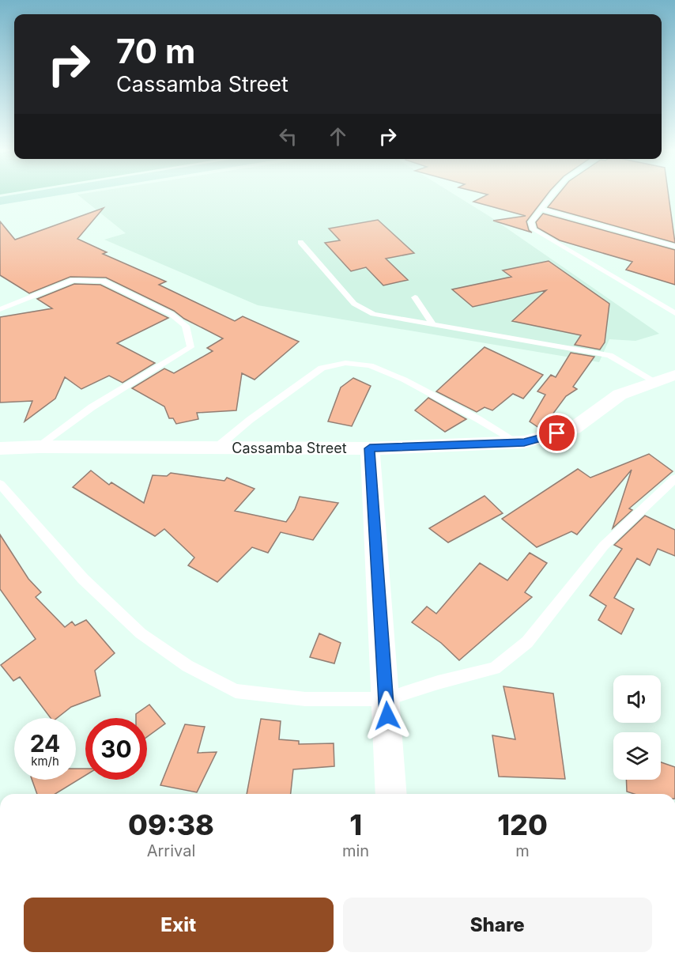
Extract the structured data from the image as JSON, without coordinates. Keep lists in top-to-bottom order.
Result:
{
  "streets": {
    "street": ["Cassamba Street"]
  },
  "page": {
    "turn": ["70 m", "Cassamba Street"],
    "speed": "24 km/h",
    "limit": "30",
    "eta": [
      "09:38",
      "Arrival",
      "1",
      "min",
      "120",
      "m"
    ],
    "buttons": ["Exit", "Share"]
  }
}
